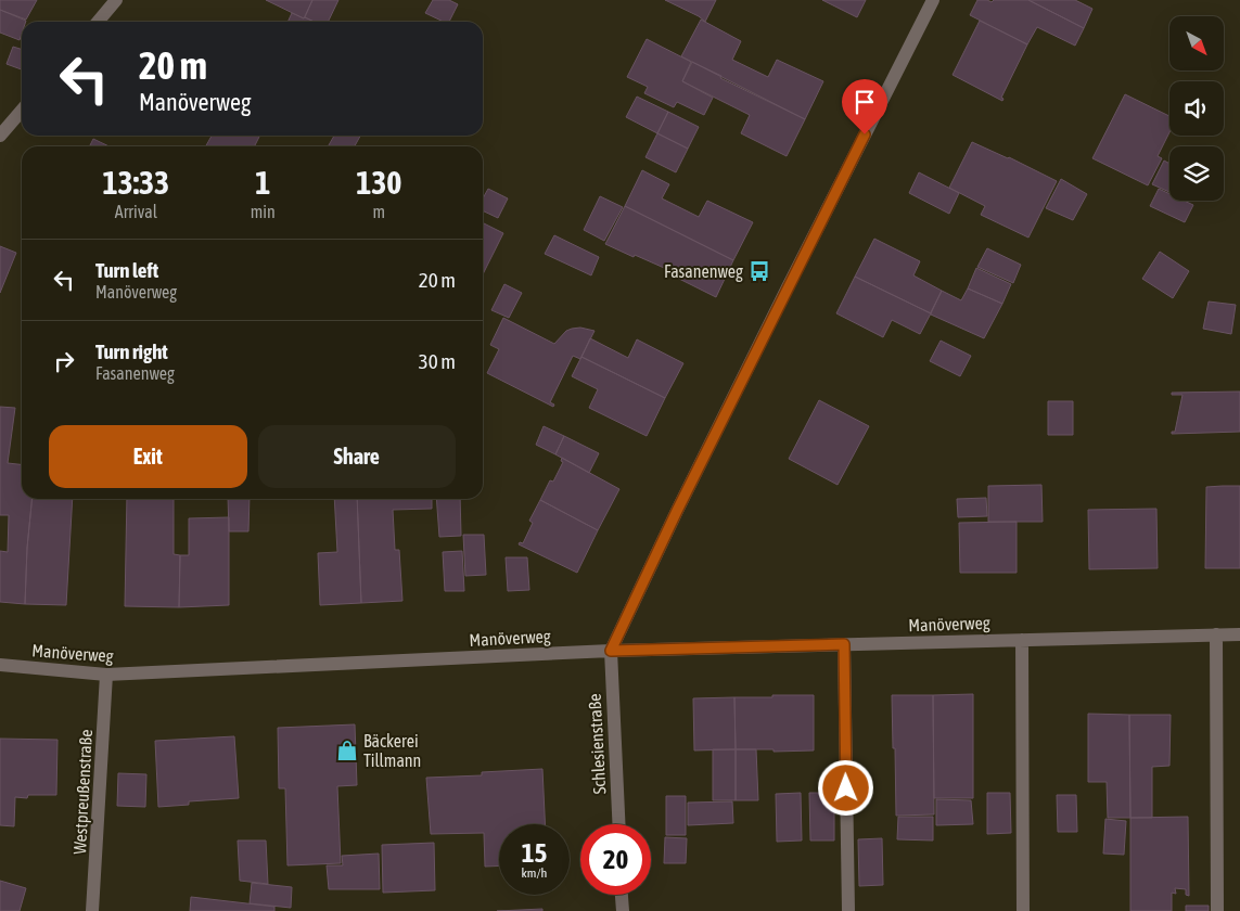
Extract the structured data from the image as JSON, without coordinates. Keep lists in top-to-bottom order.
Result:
{
  "streets": {
    "street": ["Manöverweg", "Schlesienstraße", "Westpreußenstraße"]
  },
  "crossings": [
    ["Manöverweg", "Schlesienstraße"],
    ["Manöverweg", "Westpreußenstraße"]
  ],
  "places": {
    "bus stop": ["Fasanenweg"],
    "shop": ["Bäckerei Tillmann"]
  },
  "north": "bottom right",
  "page": {
    "turn": ["20 m", "Manöverweg"],
    "eta": [
      "13:33",
      "Arrival",
      "1",
      "min",
      "130",
      "m"
    ],
    "list": [
      {
        "name": "Turn left",
        "note": "Manöverweg",
        "value": "20 m"
      },
      {
        "name": "Turn right",
        "note": "Fasanenweg",
        "value": "30 m"
      }
    ],
    "buttons": ["Exit", "Share"],
    "speed": "15 km/h",
    "limit": "20"
  }
}
